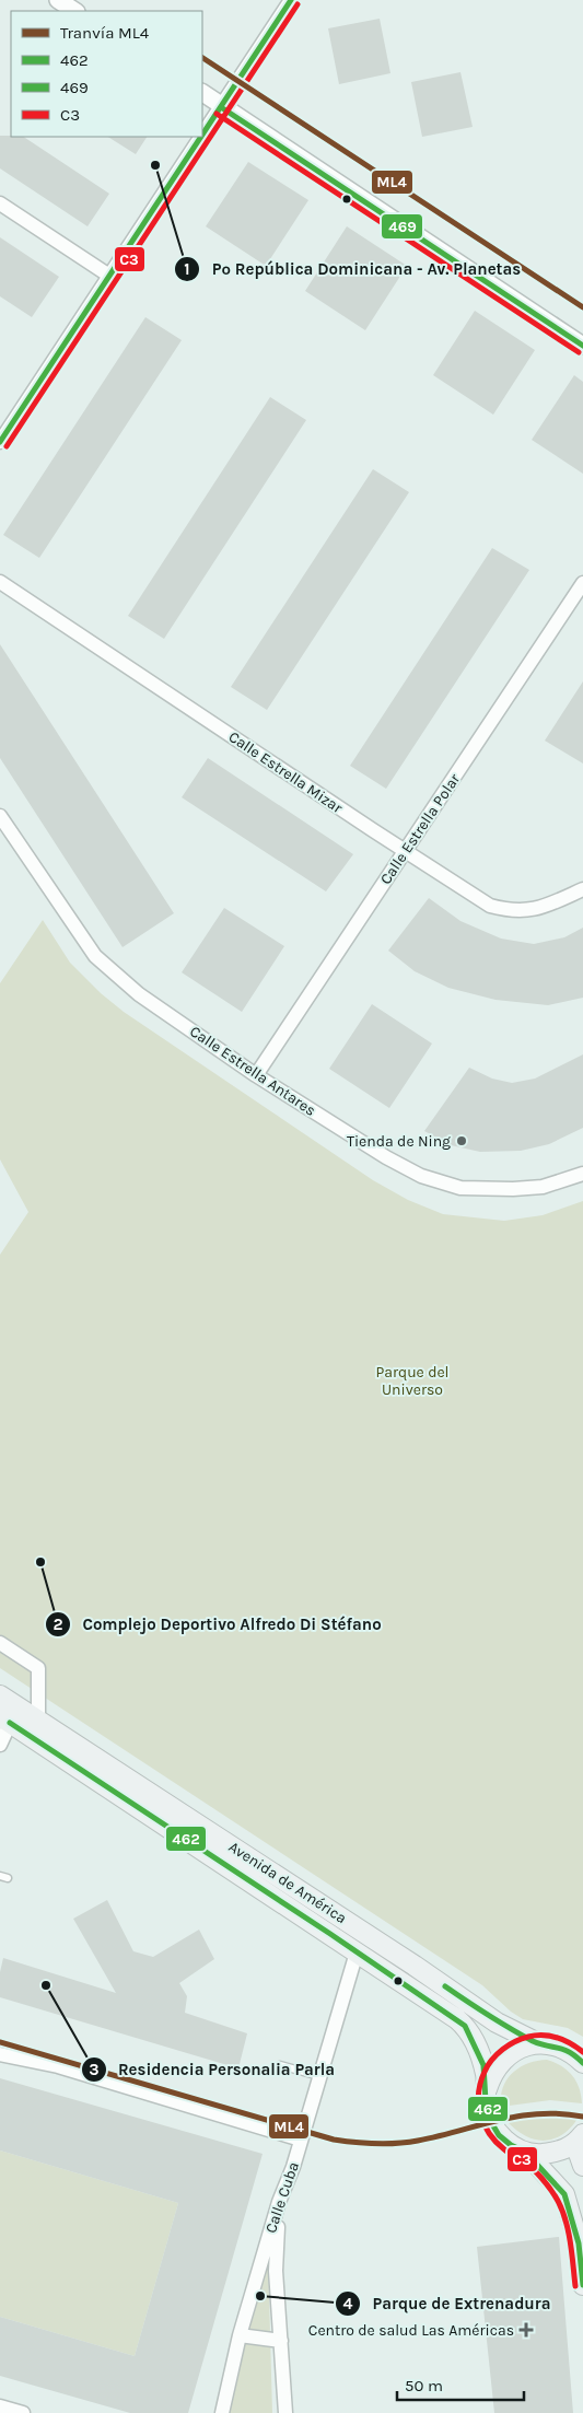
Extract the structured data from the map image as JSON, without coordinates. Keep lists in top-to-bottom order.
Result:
{
  "streets": {
    "main road": ["Avenida de América"],
    "street": [
      "Calle Estrella Mizar",
      "Calle Estrella Polar",
      "Calle Estrella Antares",
      "Calle Cuba"
    ]
  },
  "crossings": [
    ["Calle Estrella Mizar", "Calle Estrella Polar"],
    ["Calle Estrella Polar", "Calle Estrella Antares"],
    ["Avenida de América", "Calle Cuba"]
  ],
  "parks": ["Parque del Universo"],
  "places": {
    "other": [
      "Pº República Dominicana - Av. Planetas",
      "Tienda de Ning",
      "Complejo Deportivo Alfredo Di Stéfano",
      "Residencia Personalia Parla",
      "Parque de Extrenadura"
    ],
    "health": ["Centro de salud Las Américas"]
  },
  "lines": [
    "transit line 469",
    "transit line C3",
    "tram line ML4",
    "transit line 462"
  ],
  "legend": [
    "Tranvía ML4",
    "462",
    "469",
    "C3"
  ],
  "scale_bar": "50 m"
}
